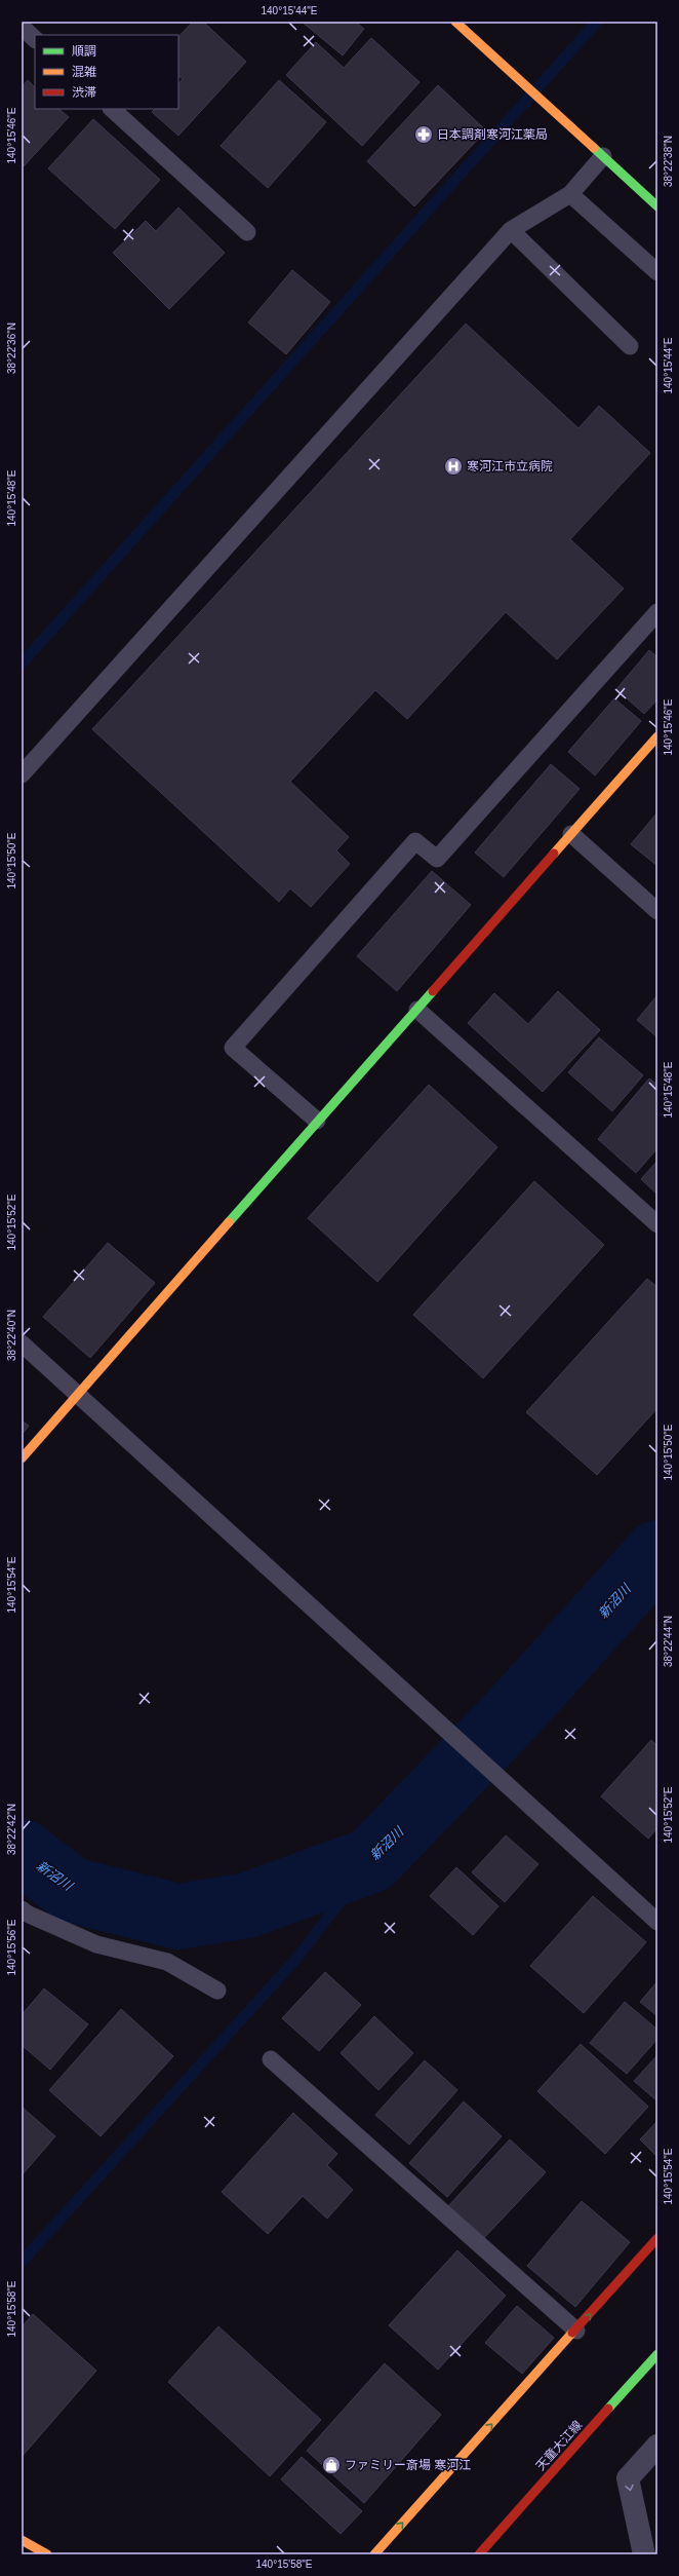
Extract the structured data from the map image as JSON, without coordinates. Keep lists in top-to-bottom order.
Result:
{
  "streets": {
    "street": ["天童大江線"]
  },
  "water": ["新沼川"],
  "places": {
    "pharmacy": ["日本調剤寒河江薬局"],
    "hospital": ["寒河江市立病院"],
    "shop": ["ファミリー斎場 寒河江"]
  },
  "legend": ["順調", "混雑", "渋滞"],
  "coordinates": [
    "140°15'44\"E",
    "140°15'46\"E",
    "38°22'38\"N",
    "38°22'36\"N",
    "140°15'48\"E",
    "140°15'50\"E",
    "140°15'52\"E",
    "38°22'40\"N",
    "140°15'54\"E",
    "38°22'44\"N",
    "38°22'42\"N",
    "140°15'56\"E",
    "140°15'58\"E"
  ]
}
